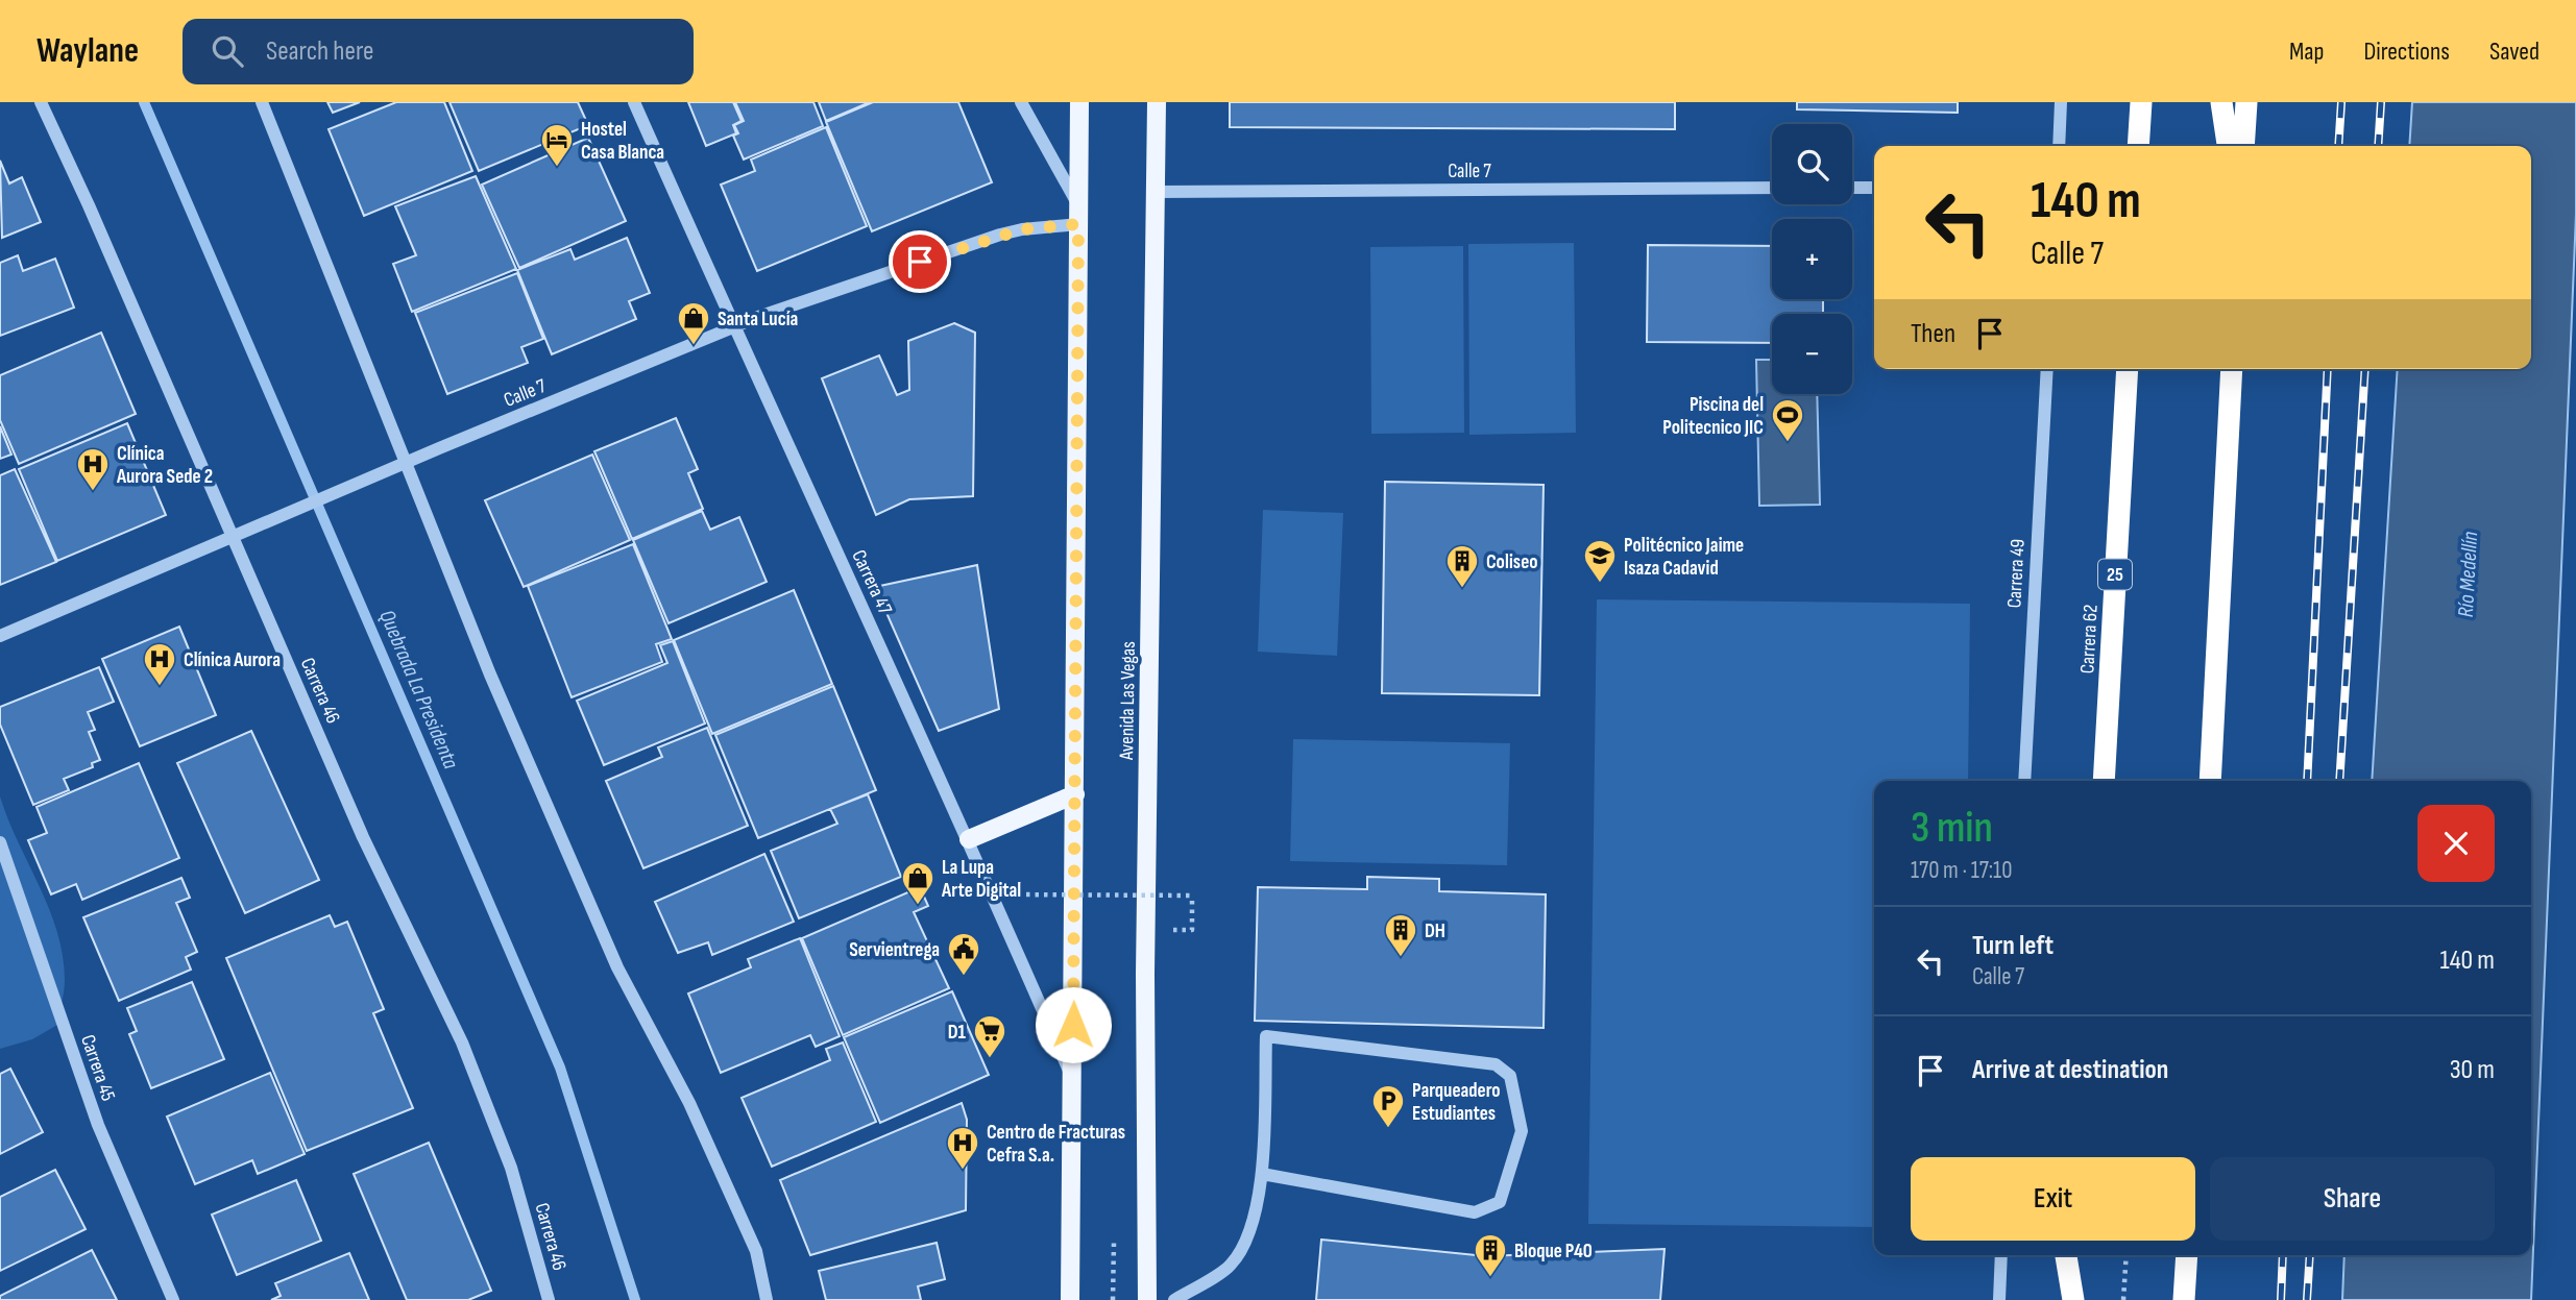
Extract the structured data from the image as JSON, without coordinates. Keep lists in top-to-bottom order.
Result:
{
  "streets": {
    "highway": ["25", "Carrera 62"],
    "main road": ["Avenida Las Vegas"],
    "street": [
      "Calle 7",
      "Carrera 49",
      "Carrera 47",
      "Carrera 46",
      "Carrera 45"
    ]
  },
  "crossings": [
    ["Calle 7", "Carrera 47"],
    ["Calle 7", "Carrera 46"],
    ["Calle 7", "Avenida Las Vegas"]
  ],
  "water": ["Río Medellín", "Quebrada La Presidenta"],
  "places": {
    "hotel": ["Hostel Casa Blanca"],
    "shop": ["Santa Lucía", "La Lupa Arte Digital"],
    "sports": ["Piscina del Politecnico JIC"],
    "hospital": ["Clínica Aurora Sede 2", "Clínica Aurora", "Centro de Fracturas Cefra S.a."],
    "school or university": ["Politécnico Jaime Isaza Cadavid"],
    "building": ["Coliseo", "DH", "Bloque P40"],
    "public building": ["Servientrega"],
    "supermarket": ["D1"],
    "parking": ["Parqueadero Estudiantes"]
  },
  "page": {
    "header": "Waylane",
    "search": "Search here",
    "nav": ["Map", "Directions", "Saved"],
    "map_buttons": ["+", "−"],
    "turn": ["140 m", "Calle 7"],
    "then": "Then",
    "heading": ["3 min", "170 m · 17:10"],
    "list": [
      {
        "name": "Turn left",
        "note": "Calle 7",
        "value": "140 m"
      },
      {
        "name": "Arrive at destination",
        "value": "30 m"
      }
    ],
    "buttons": ["Exit", "Share"]
  }
}
